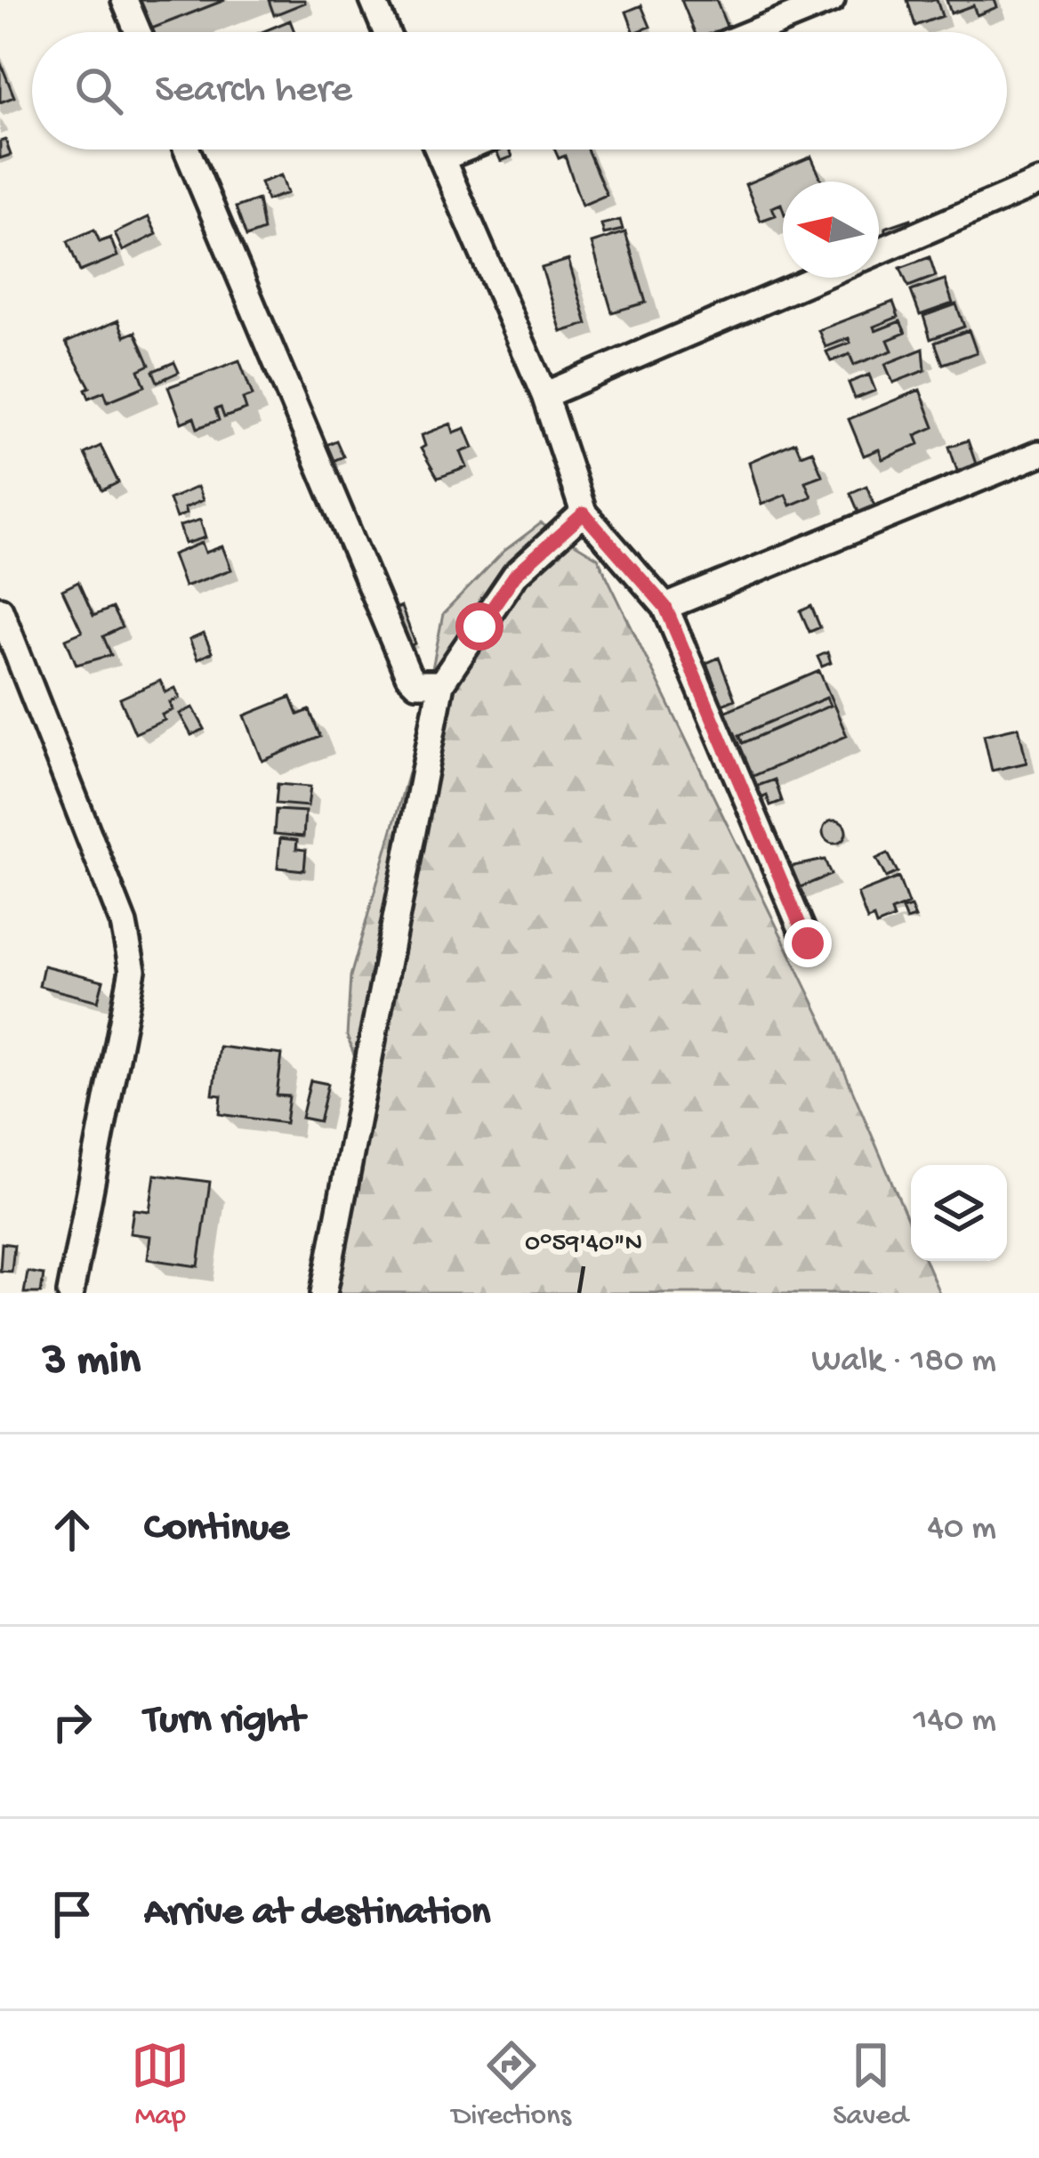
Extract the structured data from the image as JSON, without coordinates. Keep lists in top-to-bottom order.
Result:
{
  "north": "left",
  "page": {
    "search": "Search here",
    "heading": ["3 min", "Walk · 180 m"],
    "list": [
      ["Continue", "40 m"],
      ["Turn right", "140 m"],
      "Arrive at destination"
    ],
    "nav": ["Map", "Directions", "Saved"]
  },
  "coordinates": ["0°59'40\"N"]
}
